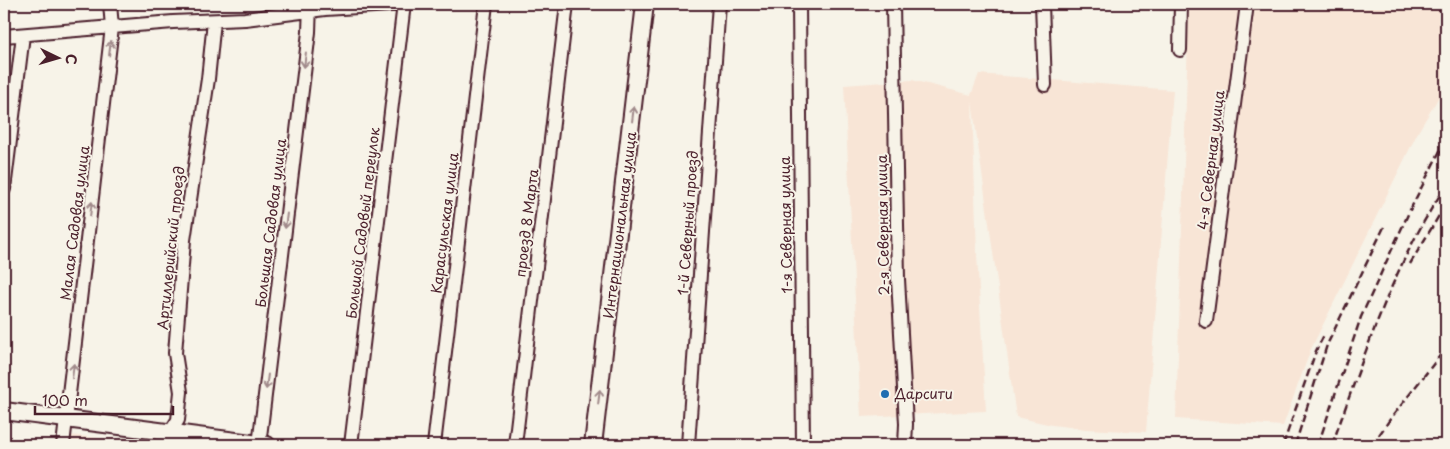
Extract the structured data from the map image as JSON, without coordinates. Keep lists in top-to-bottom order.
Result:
{
  "streets": {
    "main road": ["Интернациональная улица"],
    "street": [
      "4-я Северная улица",
      "Малая Садовая улица",
      "Большая Садовая улица",
      "Большой Садовый переулок",
      "Карасульская улица",
      "проезд 8 Марта",
      "1-й Северный проезд",
      "1-я Северная улица",
      "2-я Северная улица",
      "Артиллерийский проезд"
    ]
  },
  "one_way": ["Большая Садовая улица", "Интернациональная улица"],
  "places": ["Дарсити"],
  "scale_bar": "100 m",
  "north": "right"
}
